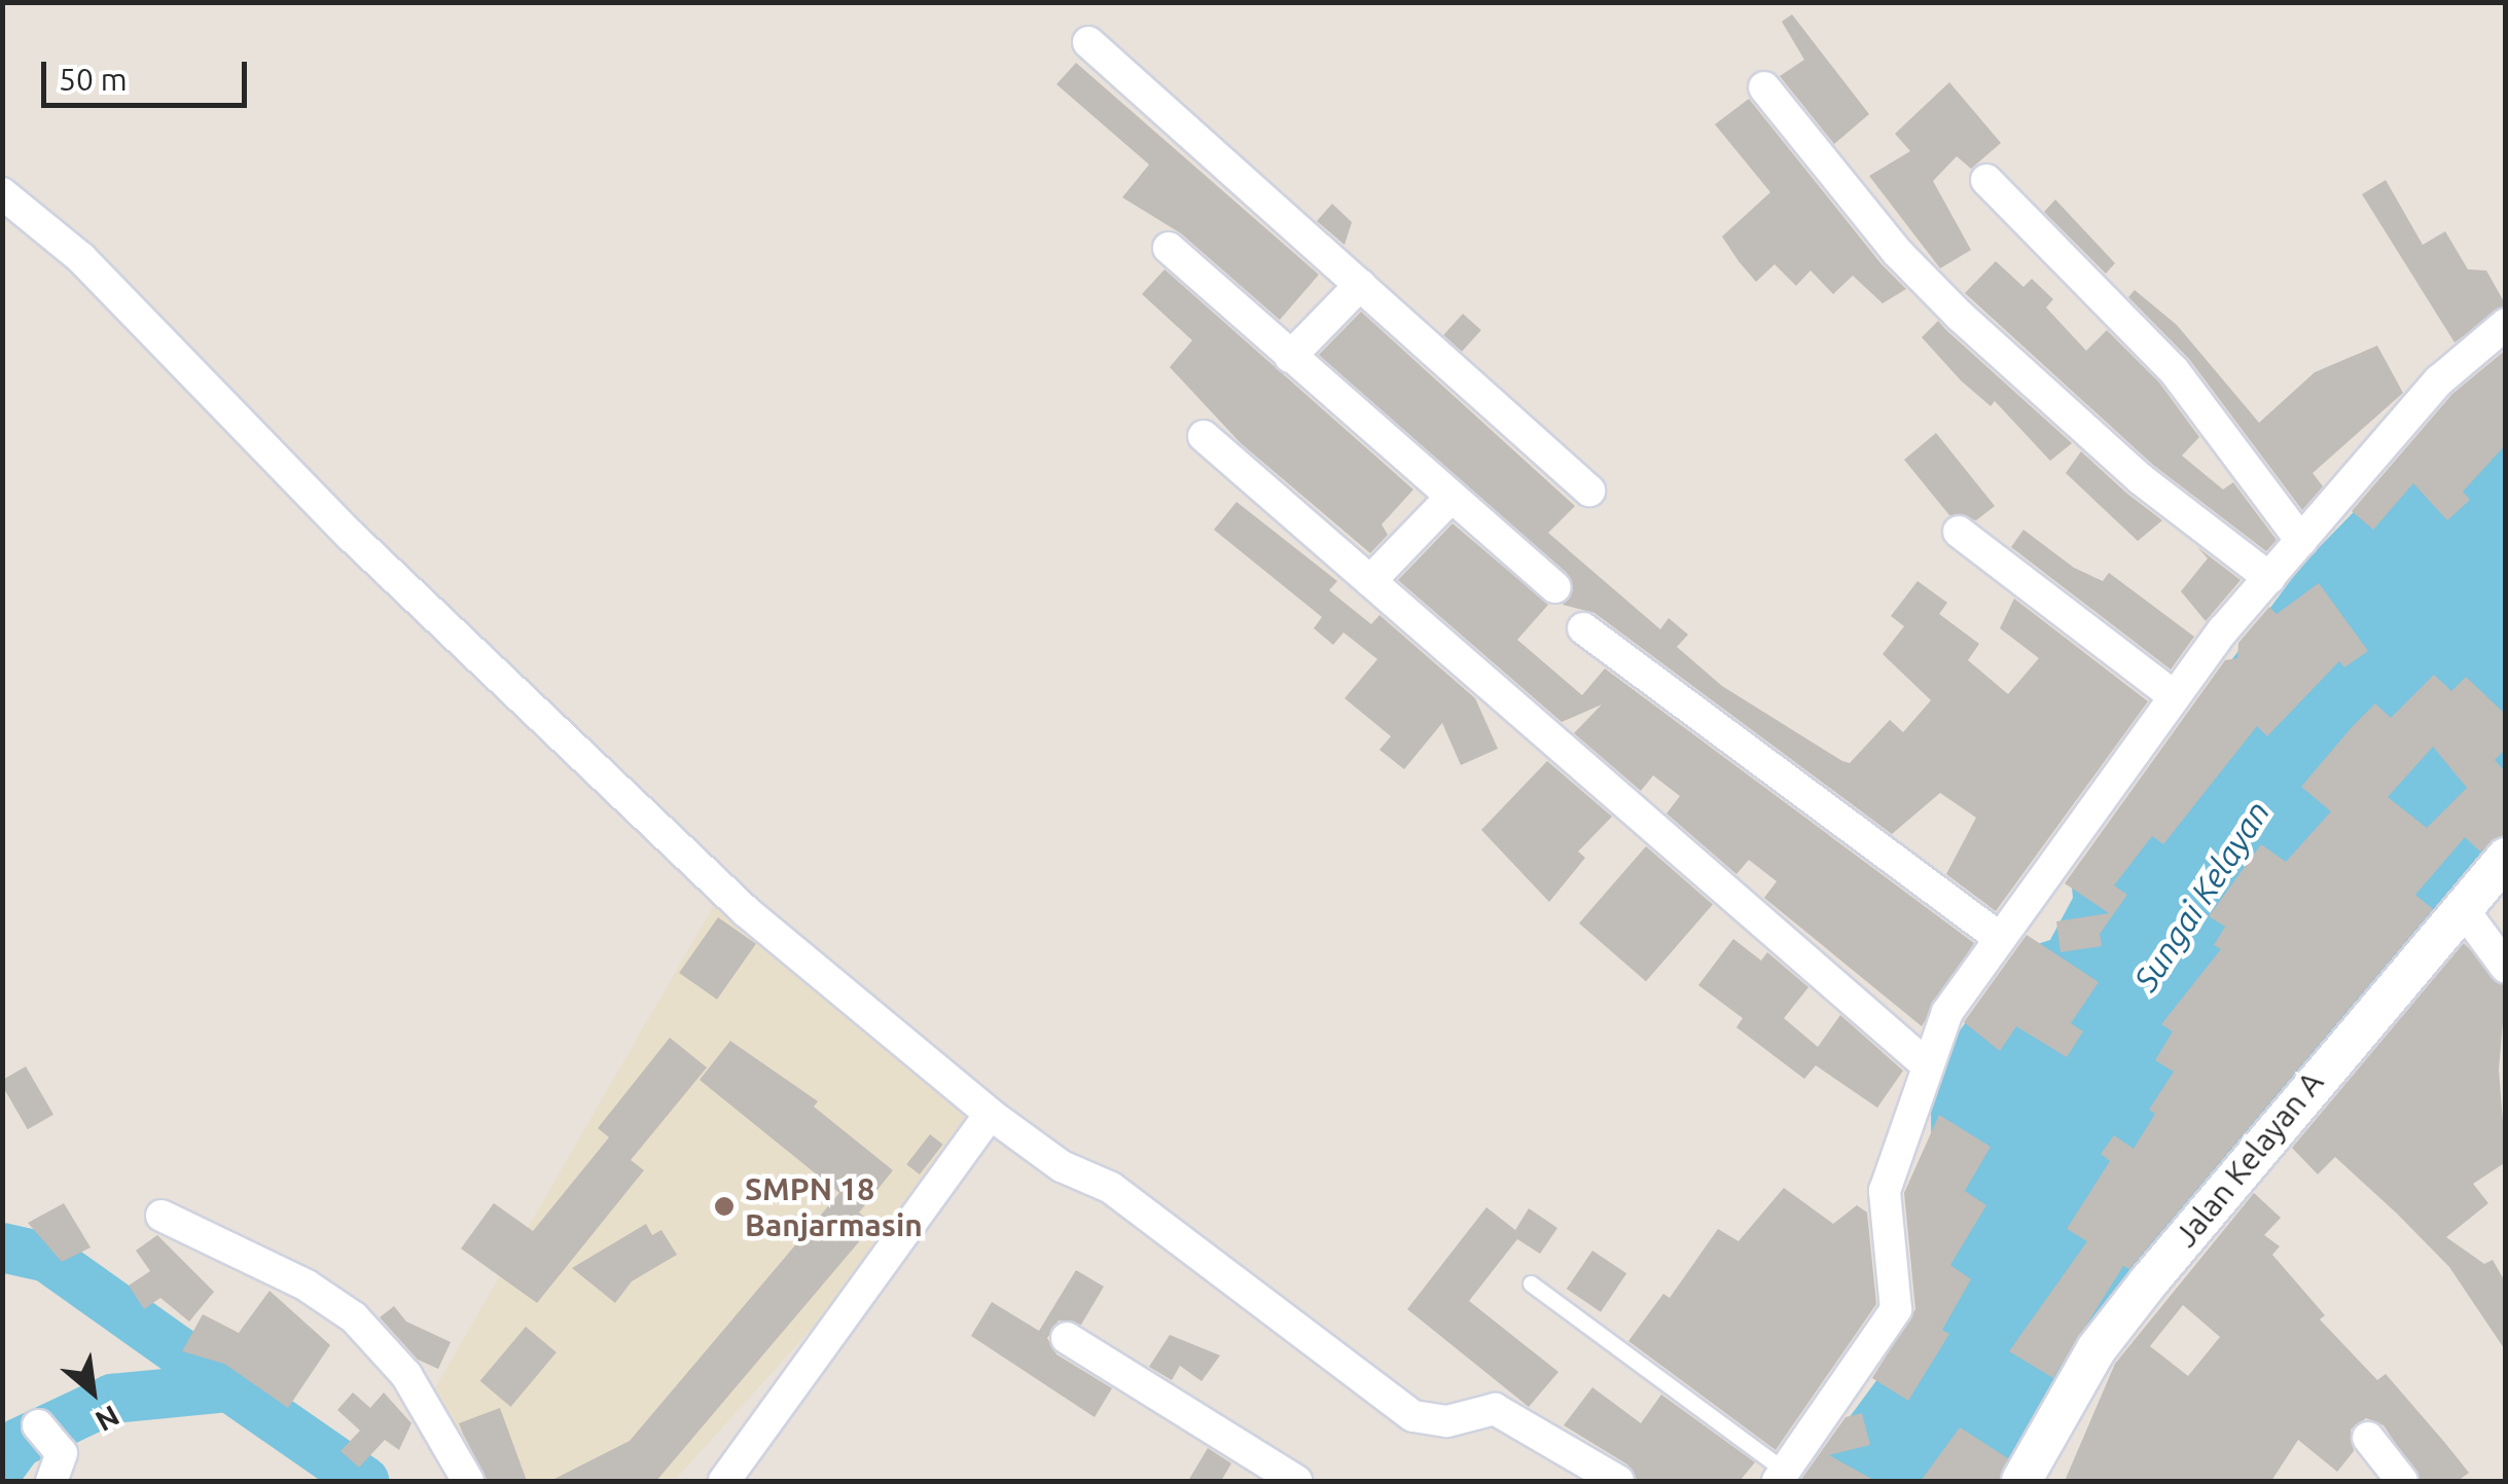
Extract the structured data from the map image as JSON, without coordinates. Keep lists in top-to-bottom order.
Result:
{
  "streets": {
    "street": ["Jalan Kelayan A"]
  },
  "water": ["Sungai Kelayan"],
  "places": ["SMPN 18 Banjarmasin"],
  "scale_bar": "50 m",
  "north": "bottom right"
}
